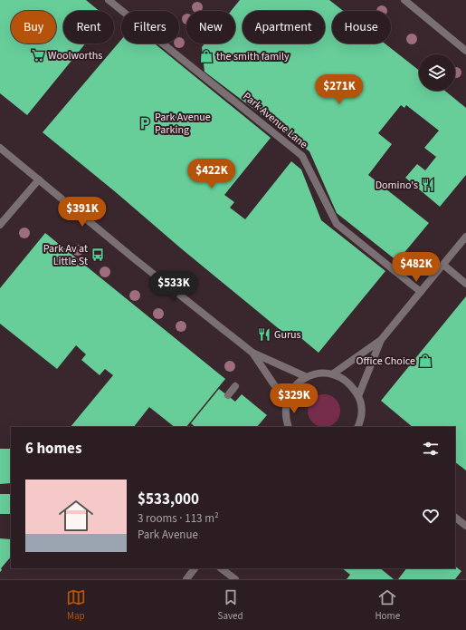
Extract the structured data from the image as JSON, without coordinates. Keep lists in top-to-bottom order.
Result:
{
  "streets": {
    "street": ["Park Avenue Lane"]
  },
  "places": {
    "supermarket": ["Woolworths"],
    "shop": ["the smith family", "Office Choice"],
    "parking": ["Park Avenue Parking"],
    "restaurant": ["Domino's", "Gurus"],
    "bus stop": ["Park Av at Little St"]
  },
  "page": {
    "chip": [
      "Buy",
      "Rent",
      "Filters",
      "New",
      "Apartment",
      "House"
    ],
    "price": [
      "$271K",
      "$422K",
      "$391K",
      "$482K",
      "$533K",
      "$329K"
    ],
    "heading": "6 homes",
    "list": [
      {
        "name": "$533,000",
        "note": "3 rooms · 113 m² · Park Avenue"
      }
    ],
    "tabs": ["Map", "Saved", "Home"]
  }
}
